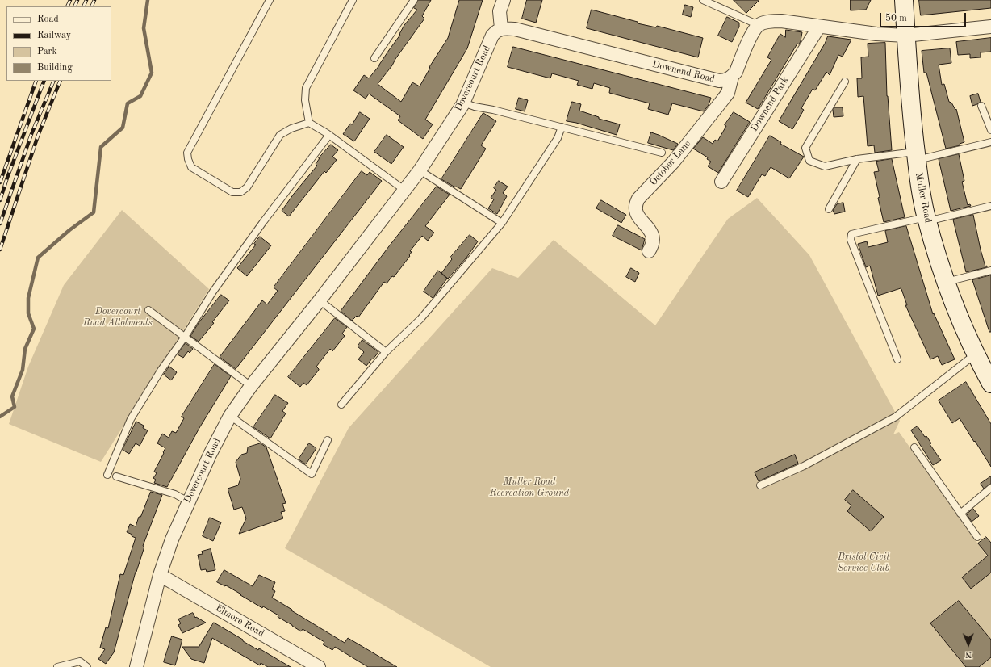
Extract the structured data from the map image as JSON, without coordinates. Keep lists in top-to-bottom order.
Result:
{
  "streets": {
    "main road": ["Muller Road"],
    "street": [
      "Downend Road",
      "Dovercourt Road",
      "Downend Park",
      "October Lane",
      "Elmore Road"
    ]
  },
  "crossings": [
    ["Downend Road", "Dovercourt Road"],
    ["Downend Road", "October Lane"],
    ["Dovercourt Road", "Elmore Road"]
  ],
  "parks": ["Dovercourt Road Allotments", "Muller Road Recreation Ground", "Bristol Civil Service Club"],
  "legend": [
    "Road",
    "Railway",
    "Park",
    "Building"
  ],
  "scale_bar": "50 m",
  "north": "bottom"
}
